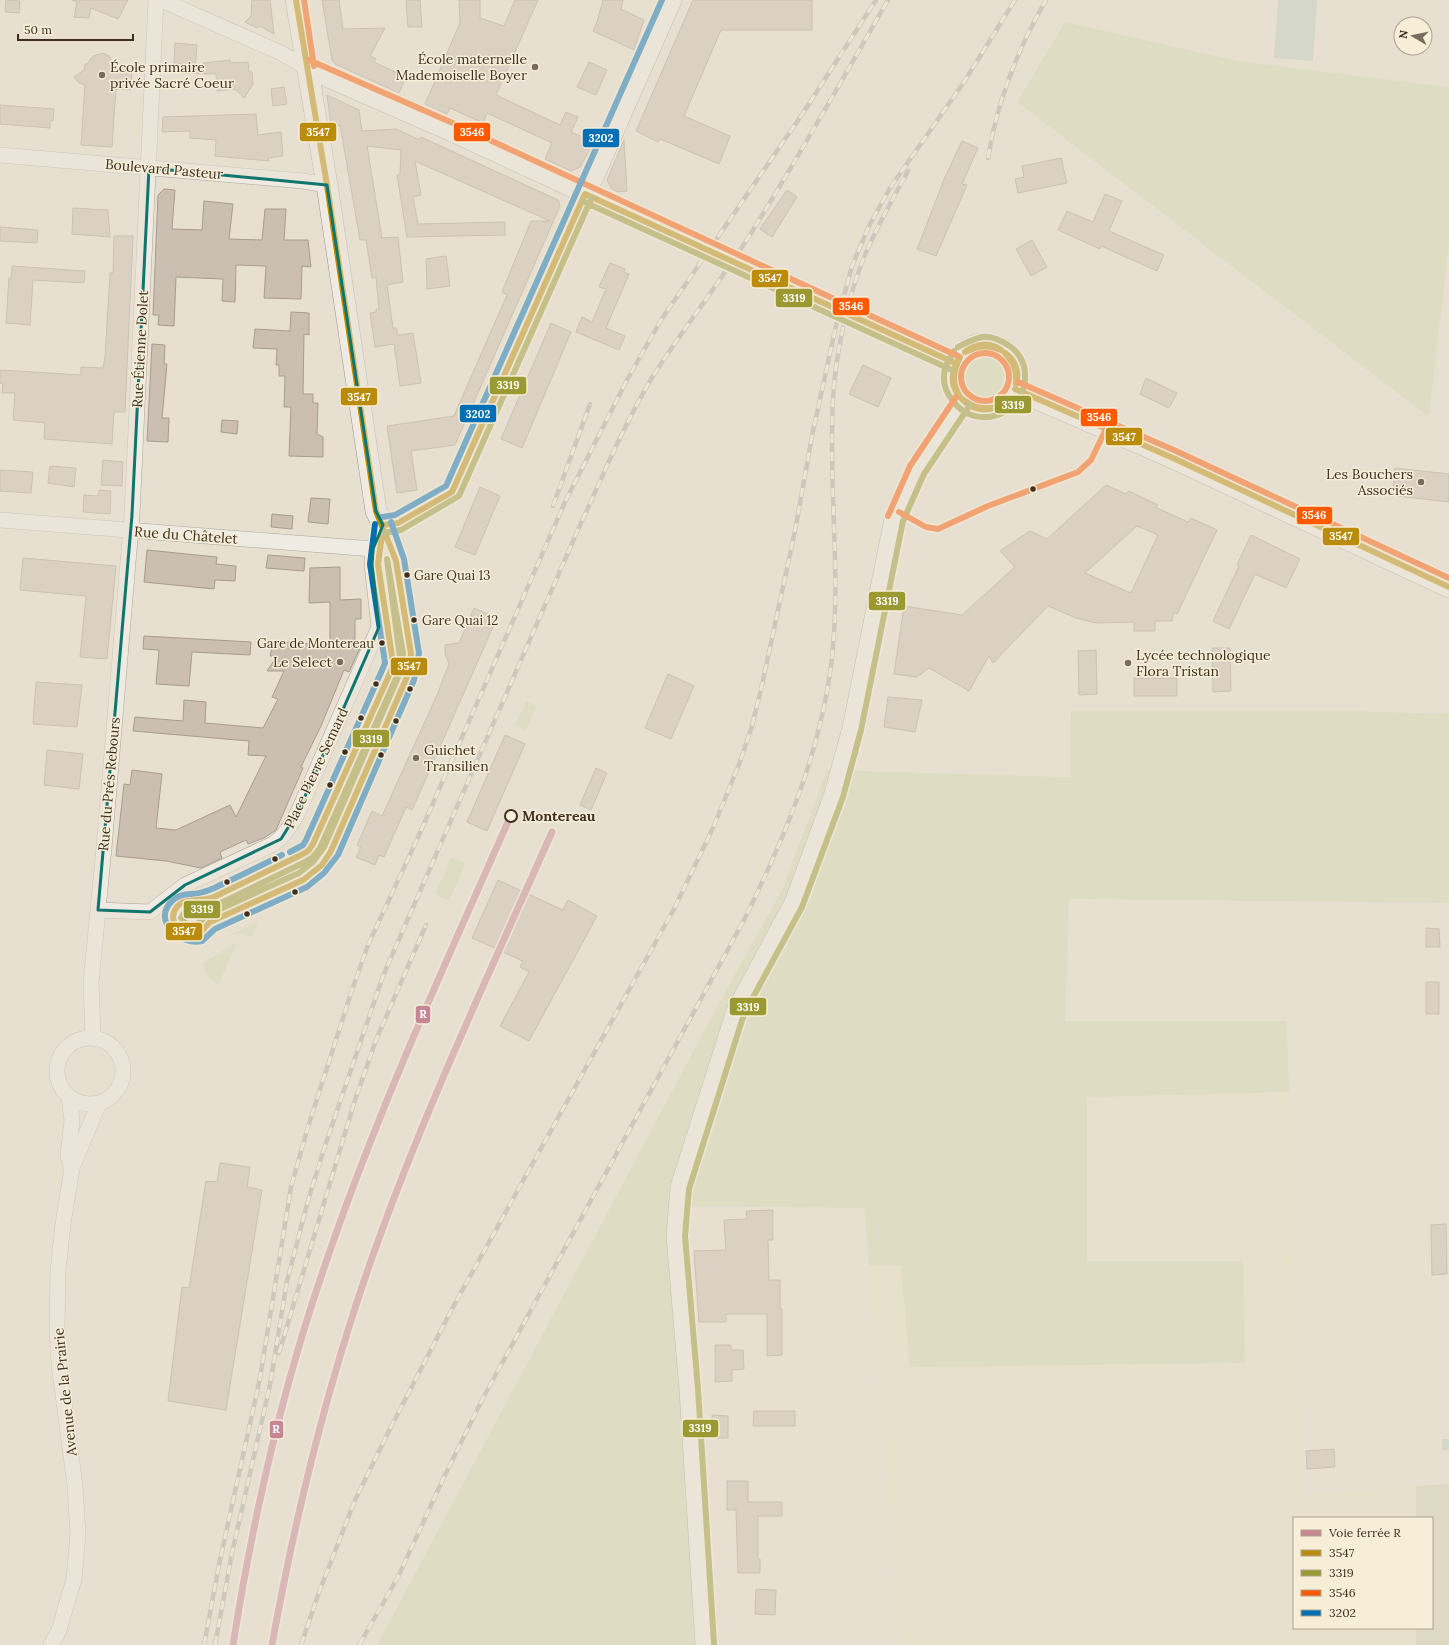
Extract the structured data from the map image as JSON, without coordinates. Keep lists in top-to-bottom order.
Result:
{
  "streets": {
    "street": [
      "Boulevard Pasteur",
      "Rue Étienne Dolet",
      "Rue du Châtelet",
      "Place Pierre Semard",
      "Rue du Prés Rebours",
      "Avenue de la Prairie"
    ]
  },
  "crossings": [
    ["Boulevard Pasteur", "Rue Étienne Dolet"],
    ["Rue Étienne Dolet", "Rue du Châtelet"],
    ["Rue Étienne Dolet", "Rue du Prés Rebours"],
    ["Rue du Châtelet", "Place Pierre Semard"],
    ["Rue du Châtelet", "Rue du Prés Rebours"],
    ["Place Pierre Semard", "Rue du Prés Rebours"],
    ["Rue du Prés Rebours", "Avenue de la Prairie"]
  ],
  "places": [
    "École maternelle Mademoiselle Boyer",
    "École primaire privée Sacré Coeur",
    "Les Bouchers Associés",
    "Gare Quai 13",
    "Gare Quai 12",
    "Gare de Montereau",
    "Le Select",
    "Lycée technologique Flora Tristan",
    "Guichet Transilien",
    "Montereau"
  ],
  "lines": [
    "transit line 3547",
    "transit line 3546",
    "transit line 3202",
    "transit line 3319",
    "rail line R"
  ],
  "legend": [
    "Voie ferrée R",
    "3547",
    "3319",
    "3546",
    "3202"
  ],
  "scale_bar": "50 m",
  "north": "left"
}
